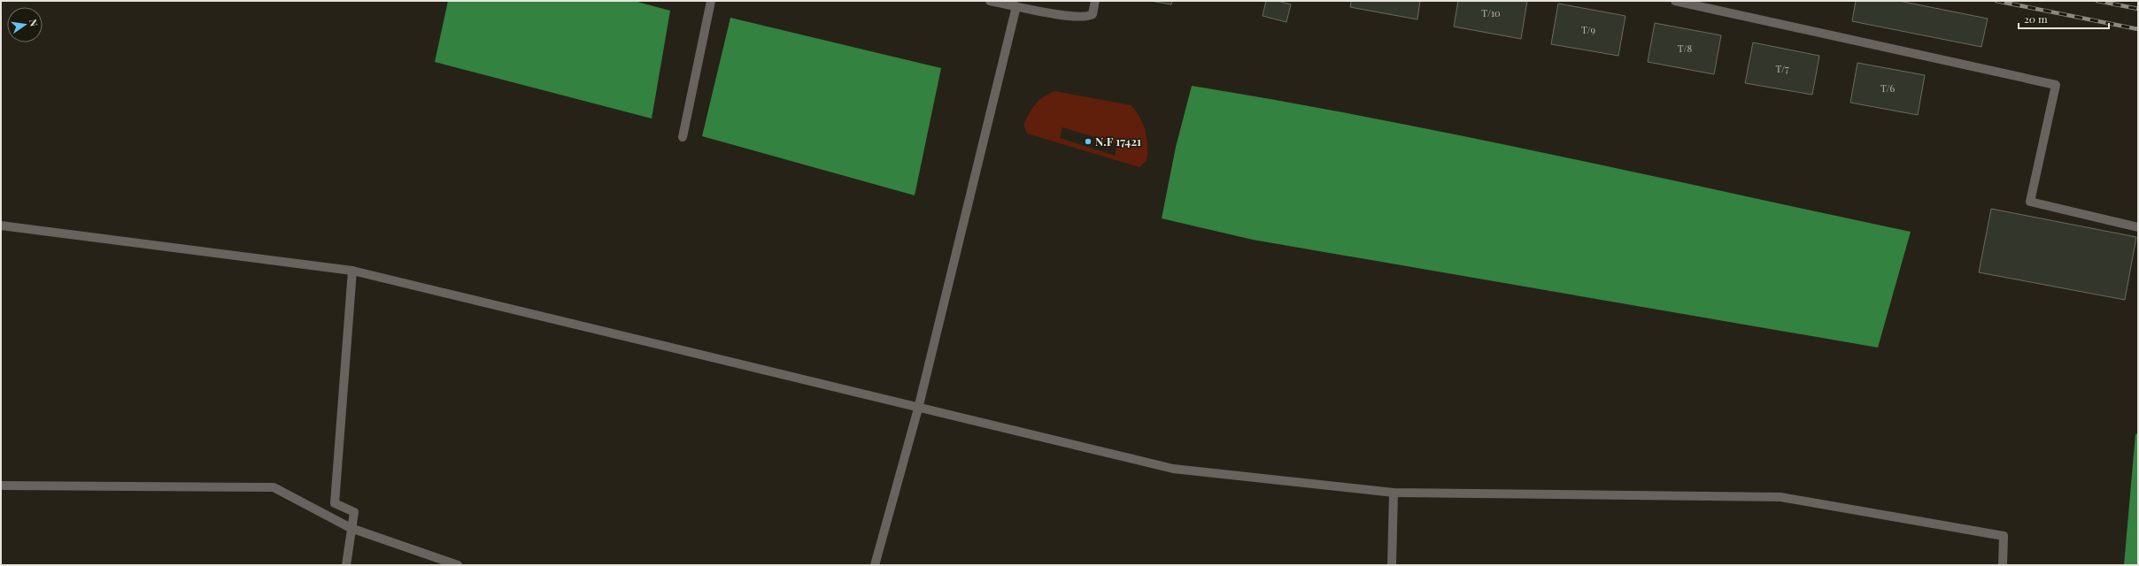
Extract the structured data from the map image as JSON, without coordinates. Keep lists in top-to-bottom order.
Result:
{
  "places": ["N.F 17421"],
  "house_numbers": [
    "T/10",
    "T/9",
    "T/8",
    "T/7",
    "T/6"
  ],
  "scale_bar": "20 m",
  "north": "right"
}
